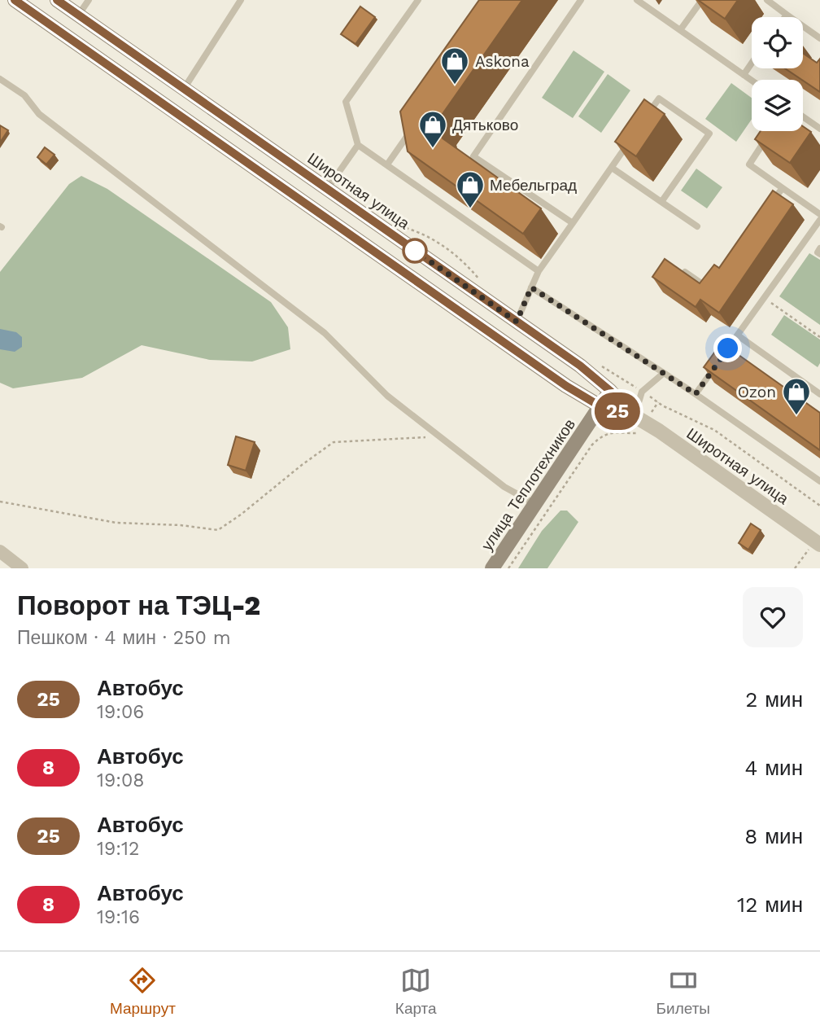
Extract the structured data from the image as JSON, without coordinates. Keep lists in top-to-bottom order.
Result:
{
  "streets": {
    "main road": ["Широтная улица", "улица Теплотехников"]
  },
  "crossings": [
    ["Широтная улица", "улица Теплотехников"]
  ],
  "places": {
    "shop": [
      "Askona",
      "Дятьково",
      "Мебельград",
      "Ozon"
    ]
  },
  "lines": ["bus line 25"],
  "page": {
    "on_map": "25",
    "heading": ["Поворот на ТЭЦ-2", "Пешком · 4 мин · 250 m"],
    "list": [
      {
        "mark": "25",
        "name": "Автобус",
        "note": "19:06",
        "value": "2 мин"
      },
      {
        "mark": "8",
        "name": "Автобус",
        "note": "19:08",
        "value": "4 мин"
      },
      {
        "mark": "25",
        "name": "Автобус",
        "note": "19:12",
        "value": "8 мин"
      },
      {
        "mark": "8",
        "name": "Автобус",
        "note": "19:16",
        "value": "12 мин"
      }
    ],
    "tabs": ["Маршрут", "Карта", "Билеты"]
  }
}
